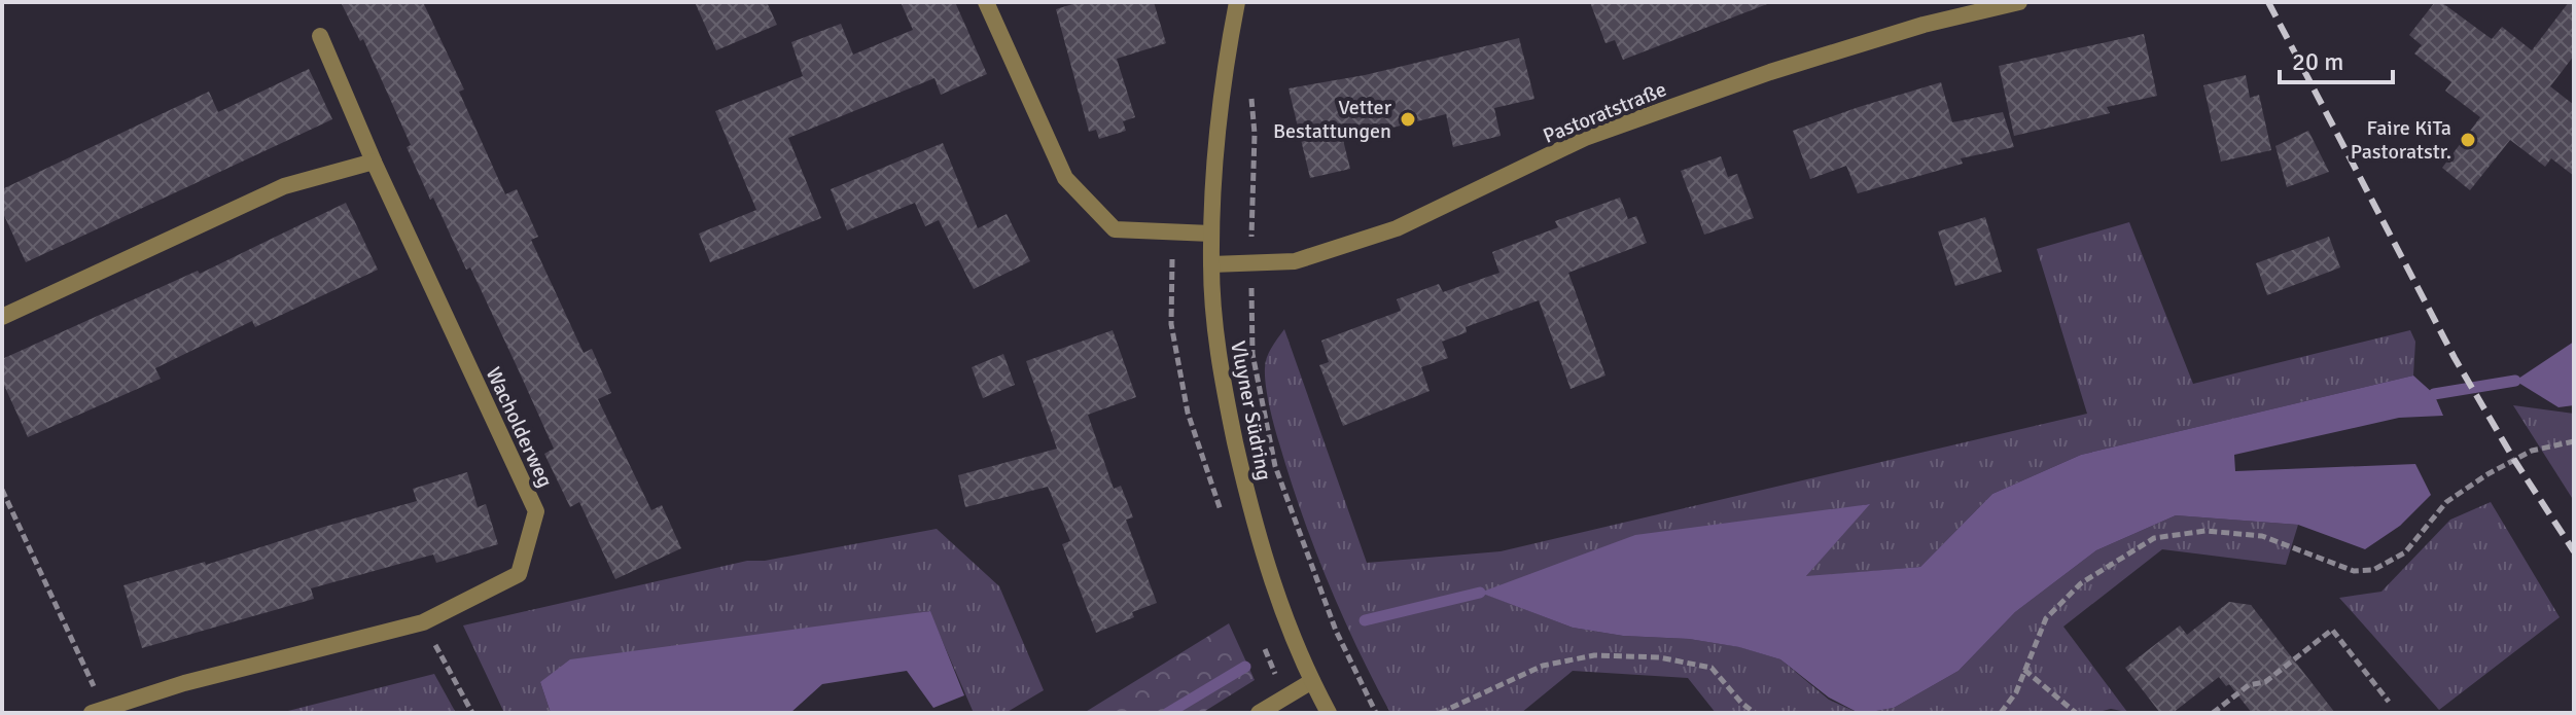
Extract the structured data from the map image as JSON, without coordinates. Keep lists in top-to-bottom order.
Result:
{
  "streets": {
    "street": ["Pastoratstraße", "Vluyner Südring", "Wacholderweg"]
  },
  "crossings": [
    ["Pastoratstraße", "Vluyner Südring"]
  ],
  "places": ["Vetter Bestattungen", "Faire KiTa Pastoratstr."],
  "scale_bar": "20 m"
}
